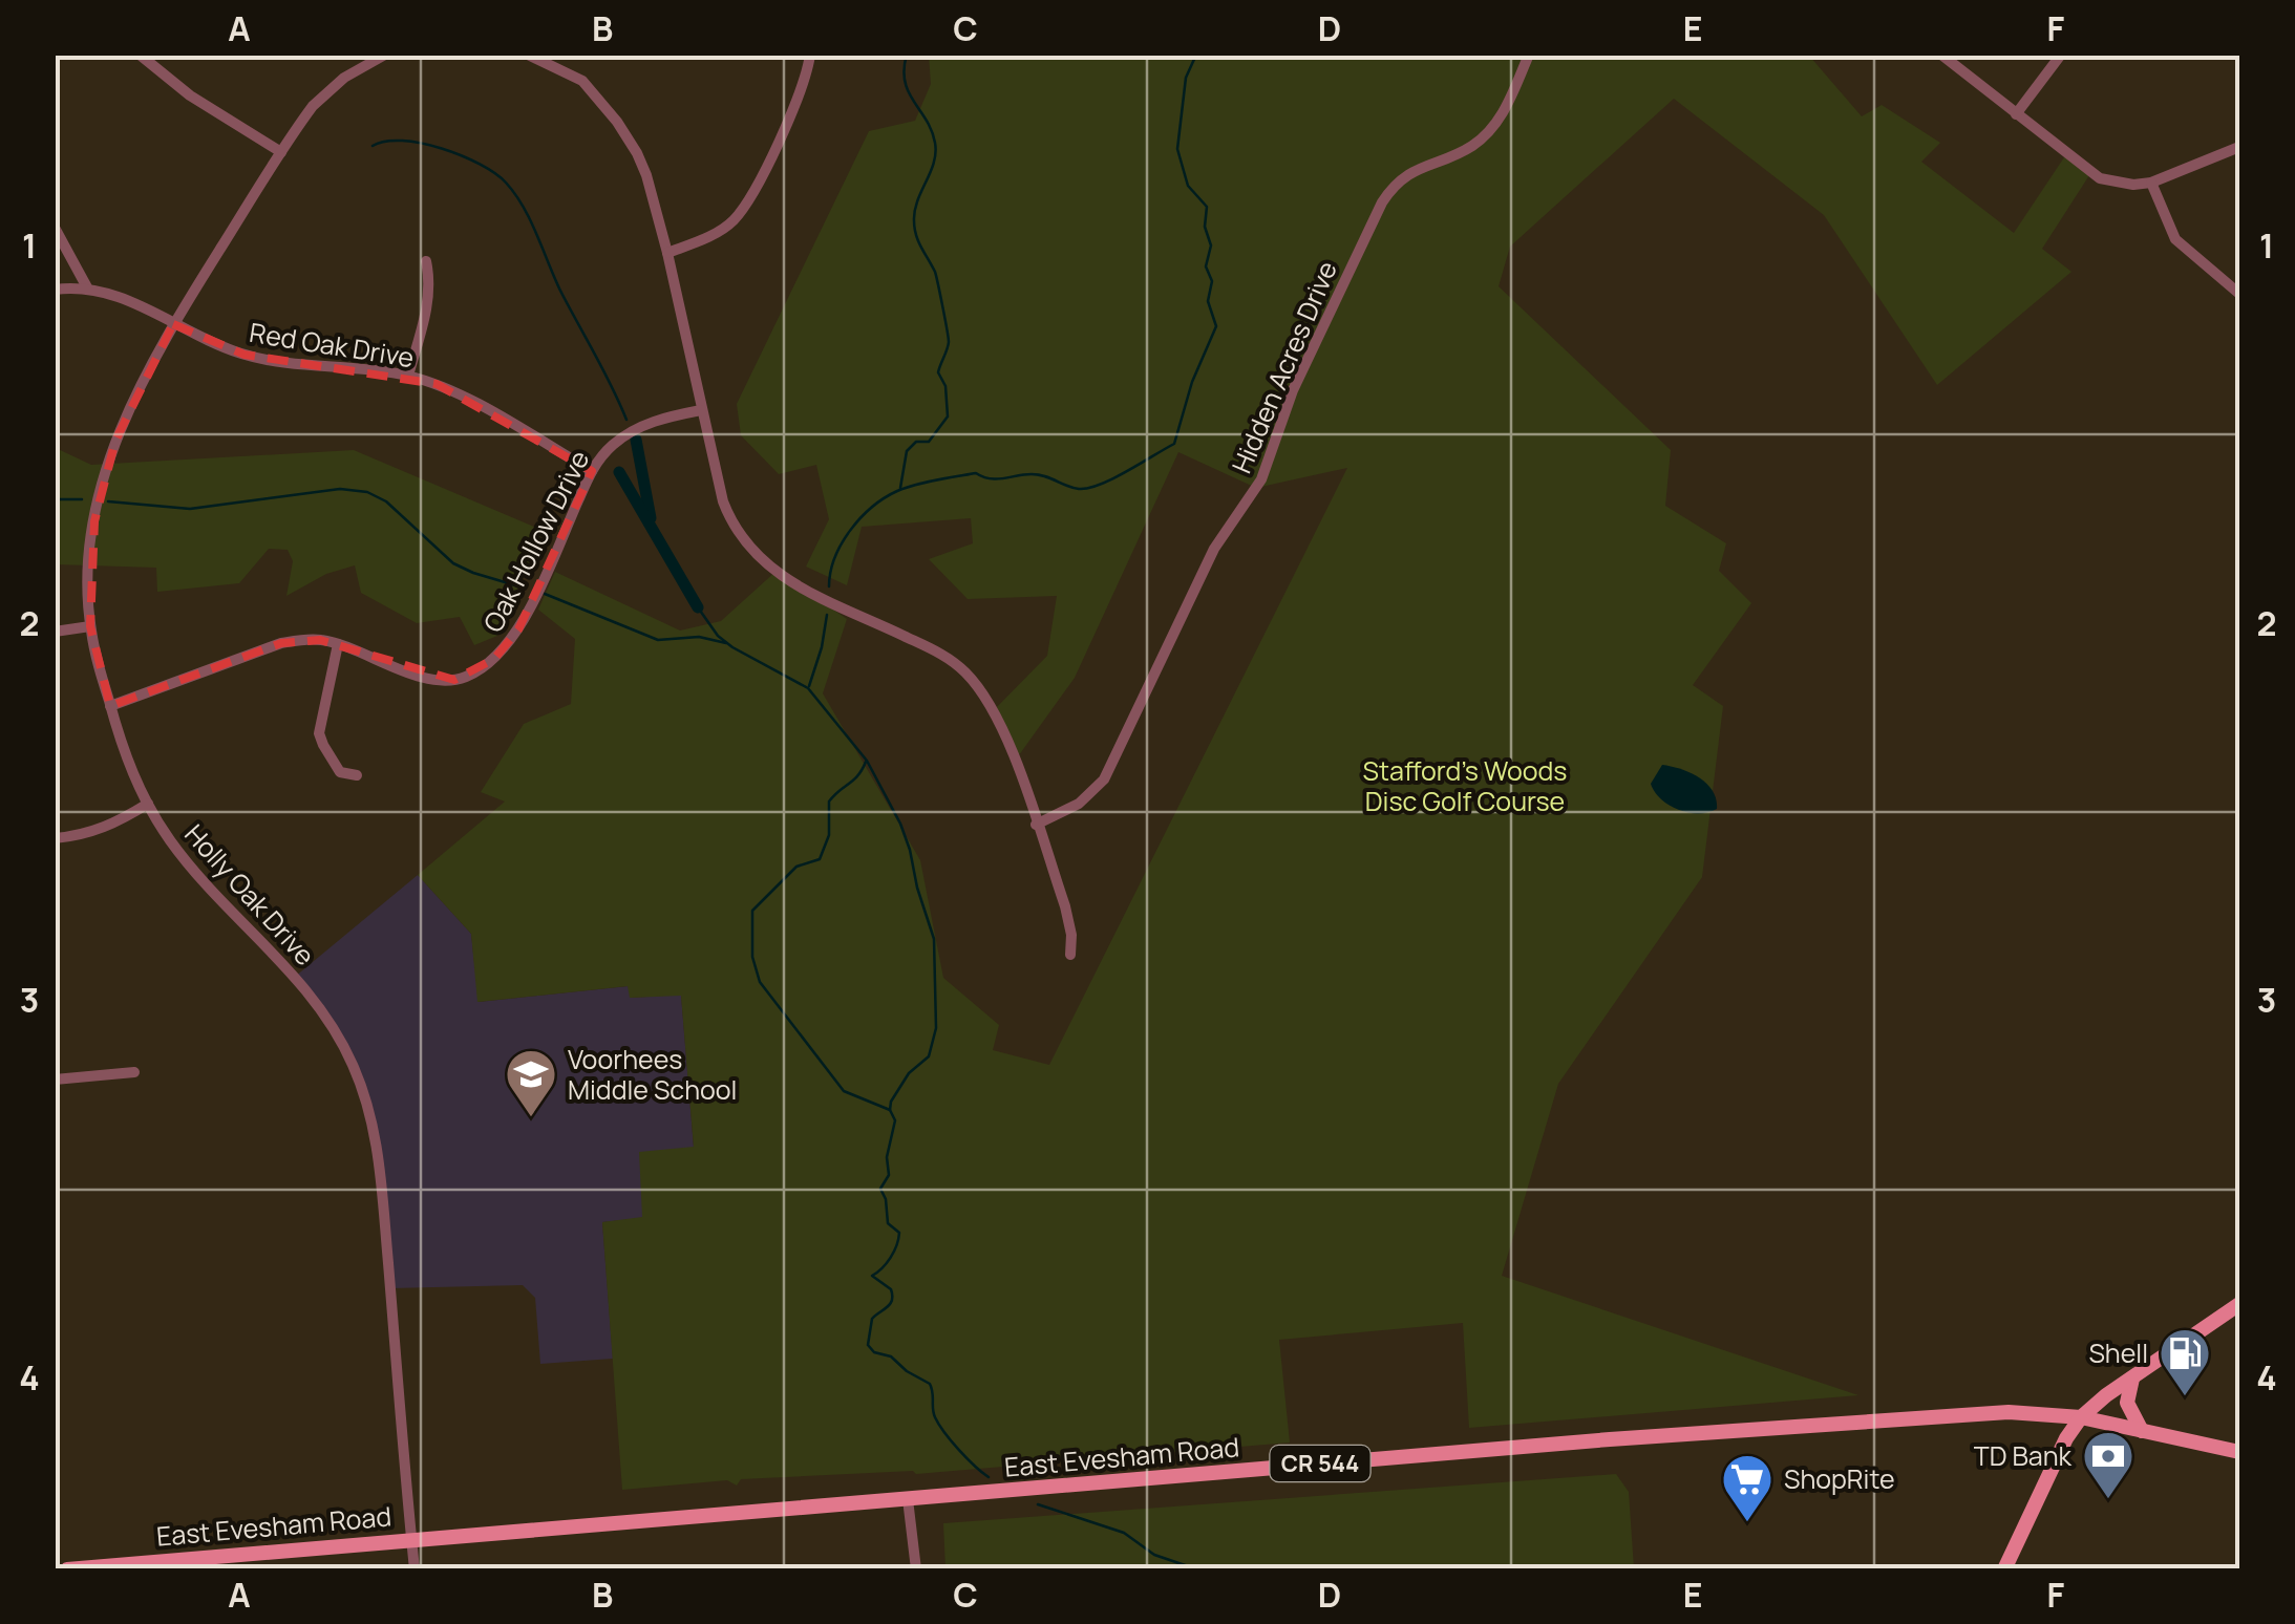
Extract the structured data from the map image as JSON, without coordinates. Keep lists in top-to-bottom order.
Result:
{
  "streets": {
    "main road": ["East Evesham Road", "CR 544"],
    "street": [
      "Red Oak Drive",
      "Hidden Acres Drive",
      "Oak Hollow Drive",
      "Holly Oak Drive"
    ]
  },
  "crossings": [
    ["Red Oak Drive", "Oak Hollow Drive"],
    ["Red Oak Drive", "Holly Oak Drive"],
    ["Oak Hollow Drive", "Holly Oak Drive"],
    ["Holly Oak Drive", "East Evesham Road"]
  ],
  "parks": ["Stafford's Woods Disc Golf Course"],
  "places": {
    "school or university": ["Voorhees Middle School"],
    "fuel station": ["Shell"],
    "bank": ["TD Bank"],
    "supermarket": ["ShopRite"]
  },
  "grid": {
    "columns": [
      "A",
      "B",
      "C",
      "D",
      "E",
      "F"
    ],
    "rows": [
      "1",
      "2",
      "3",
      "4"
    ]
  }
}
